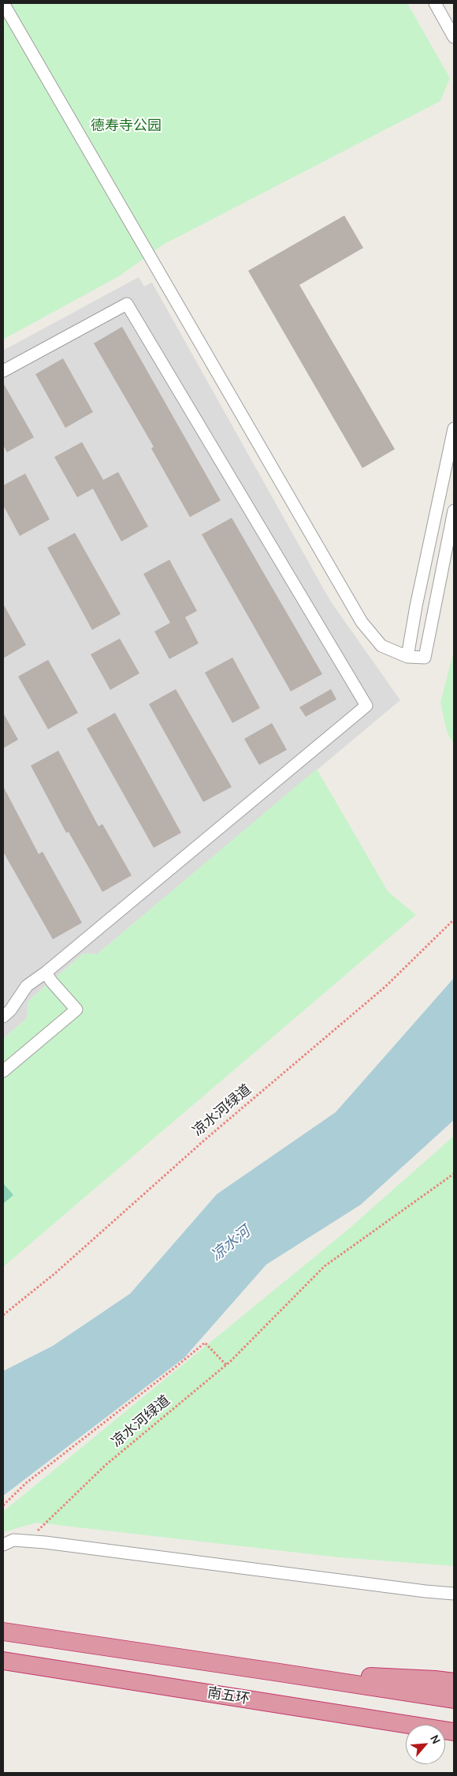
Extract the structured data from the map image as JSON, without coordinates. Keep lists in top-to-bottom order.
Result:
{
  "streets": {
    "highway": ["南五环"],
    "path": ["凉水河绿道"]
  },
  "water": ["凉水河"],
  "parks": ["德寿寺公园"],
  "north": "top right"
}
